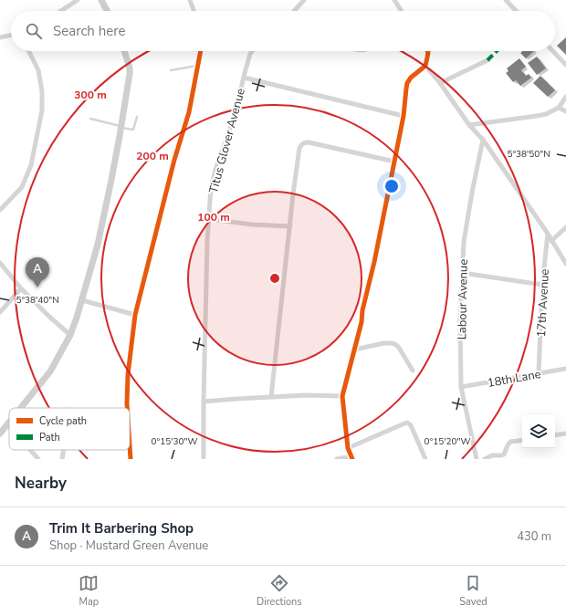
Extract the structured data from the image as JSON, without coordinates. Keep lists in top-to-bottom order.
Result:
{
  "streets": {
    "street": [
      "Titus Glover Avenue",
      "Labour Avenue",
      "17th Avenue",
      "18th Lane"
    ]
  },
  "crossings": [
    ["Labour Avenue", "18th Lane"],
    ["17th Avenue", "18th Lane"]
  ],
  "legend": ["Cycle path", "Path"],
  "page": {
    "search": "Search here",
    "pins": "A",
    "heading": "Nearby",
    "list": [
      {
        "mark": "A",
        "name": "Trim It Barbering Shop",
        "note": "Shop · Mustard Green Avenue",
        "value": "430 m"
      }
    ],
    "nav": ["Map", "Directions", "Saved"]
  },
  "coordinates": [
    "5°38'50\"N",
    "5°38'40\"N",
    "0°15'30\"W",
    "0°15'20\"W"
  ],
  "rings": ["300 m", "200 m", "100 m"]
}
